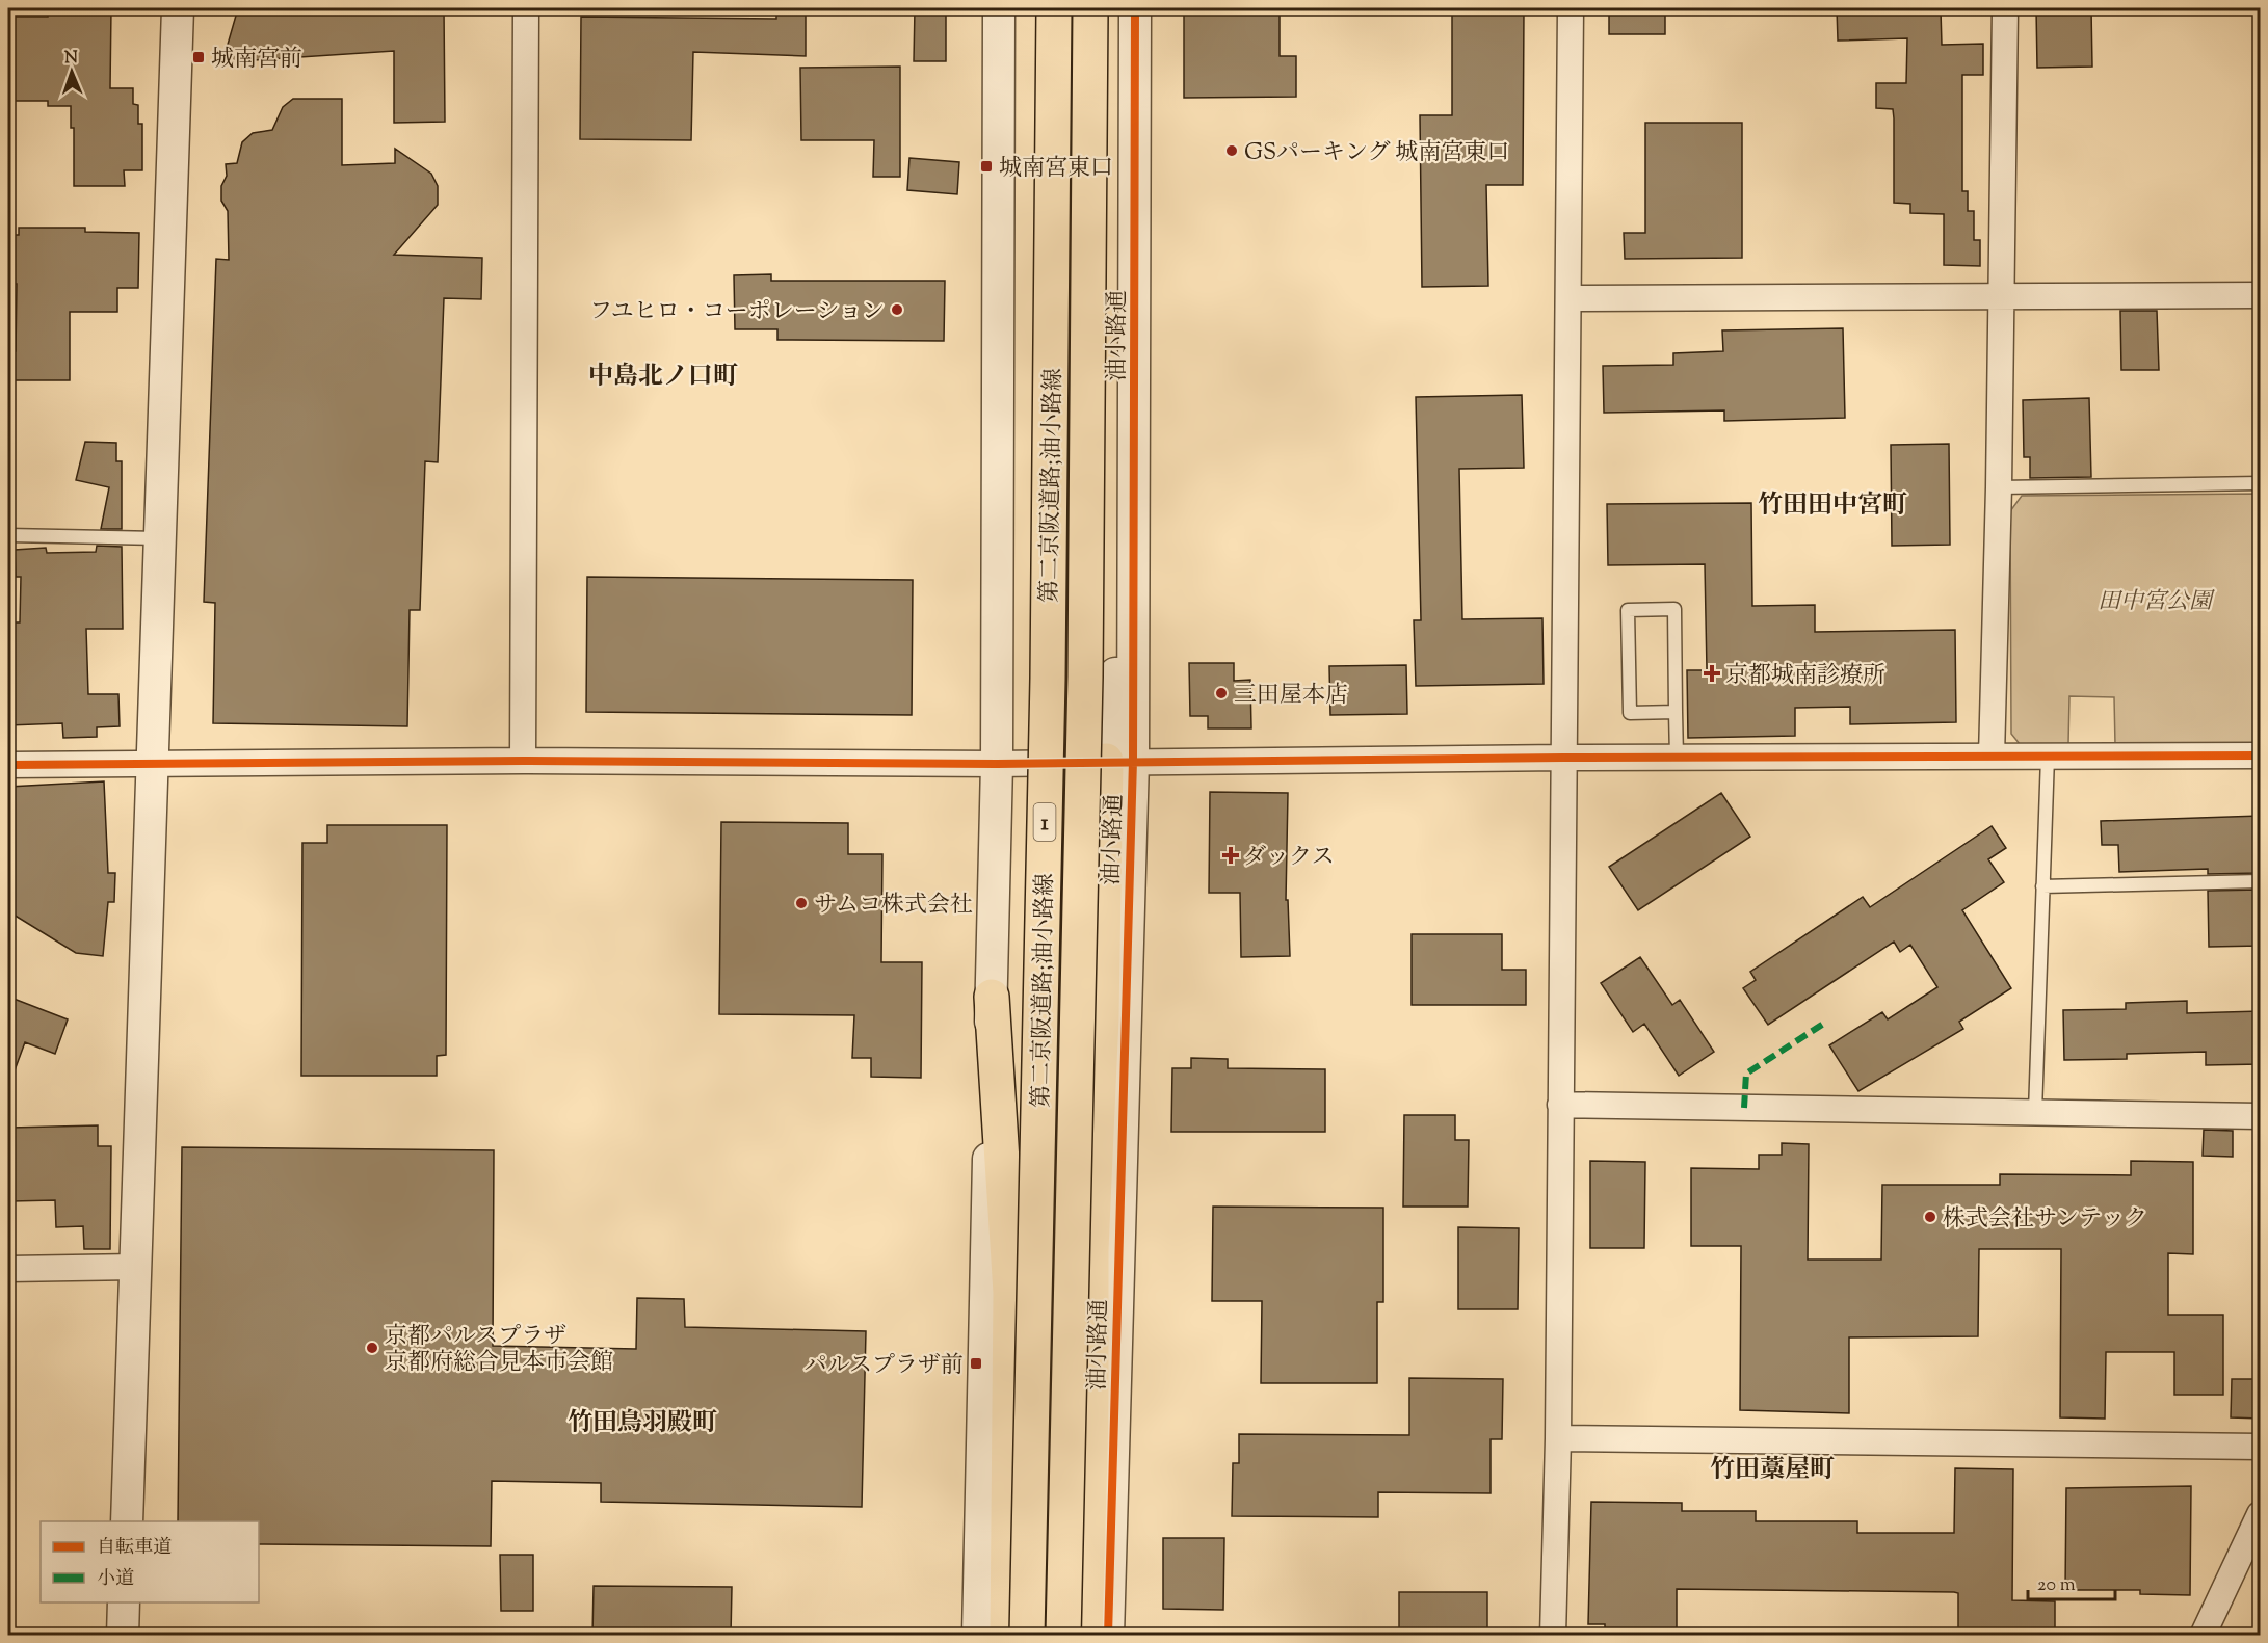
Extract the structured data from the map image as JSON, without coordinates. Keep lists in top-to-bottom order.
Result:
{
  "streets": {
    "highway": ["第二京阪道路;油小路線", "1"],
    "street": ["油小路通"]
  },
  "districts": [
    "中島北ノ口町",
    "竹田田中宮町",
    "竹田鳥羽殿町",
    "竹田藁屋町"
  ],
  "parks": ["田中宮公園"],
  "places": {
    "transit": ["城南宮前", "城南宮東口", "パルスプラザ前"],
    "other": [
      "GSパーキング 城南宮東口",
      "フユヒロ・コーポレーション",
      "三田屋本店",
      "サムコ株式会社",
      "株式会社サンテック",
      "京都パルスプラザ 京都府総合見本市会館"
    ],
    "health": ["京都城南診療所", "ダックス"]
  },
  "legend": ["自転車道", "小道"],
  "scale_bar": "20 m",
  "north": "top"
}
